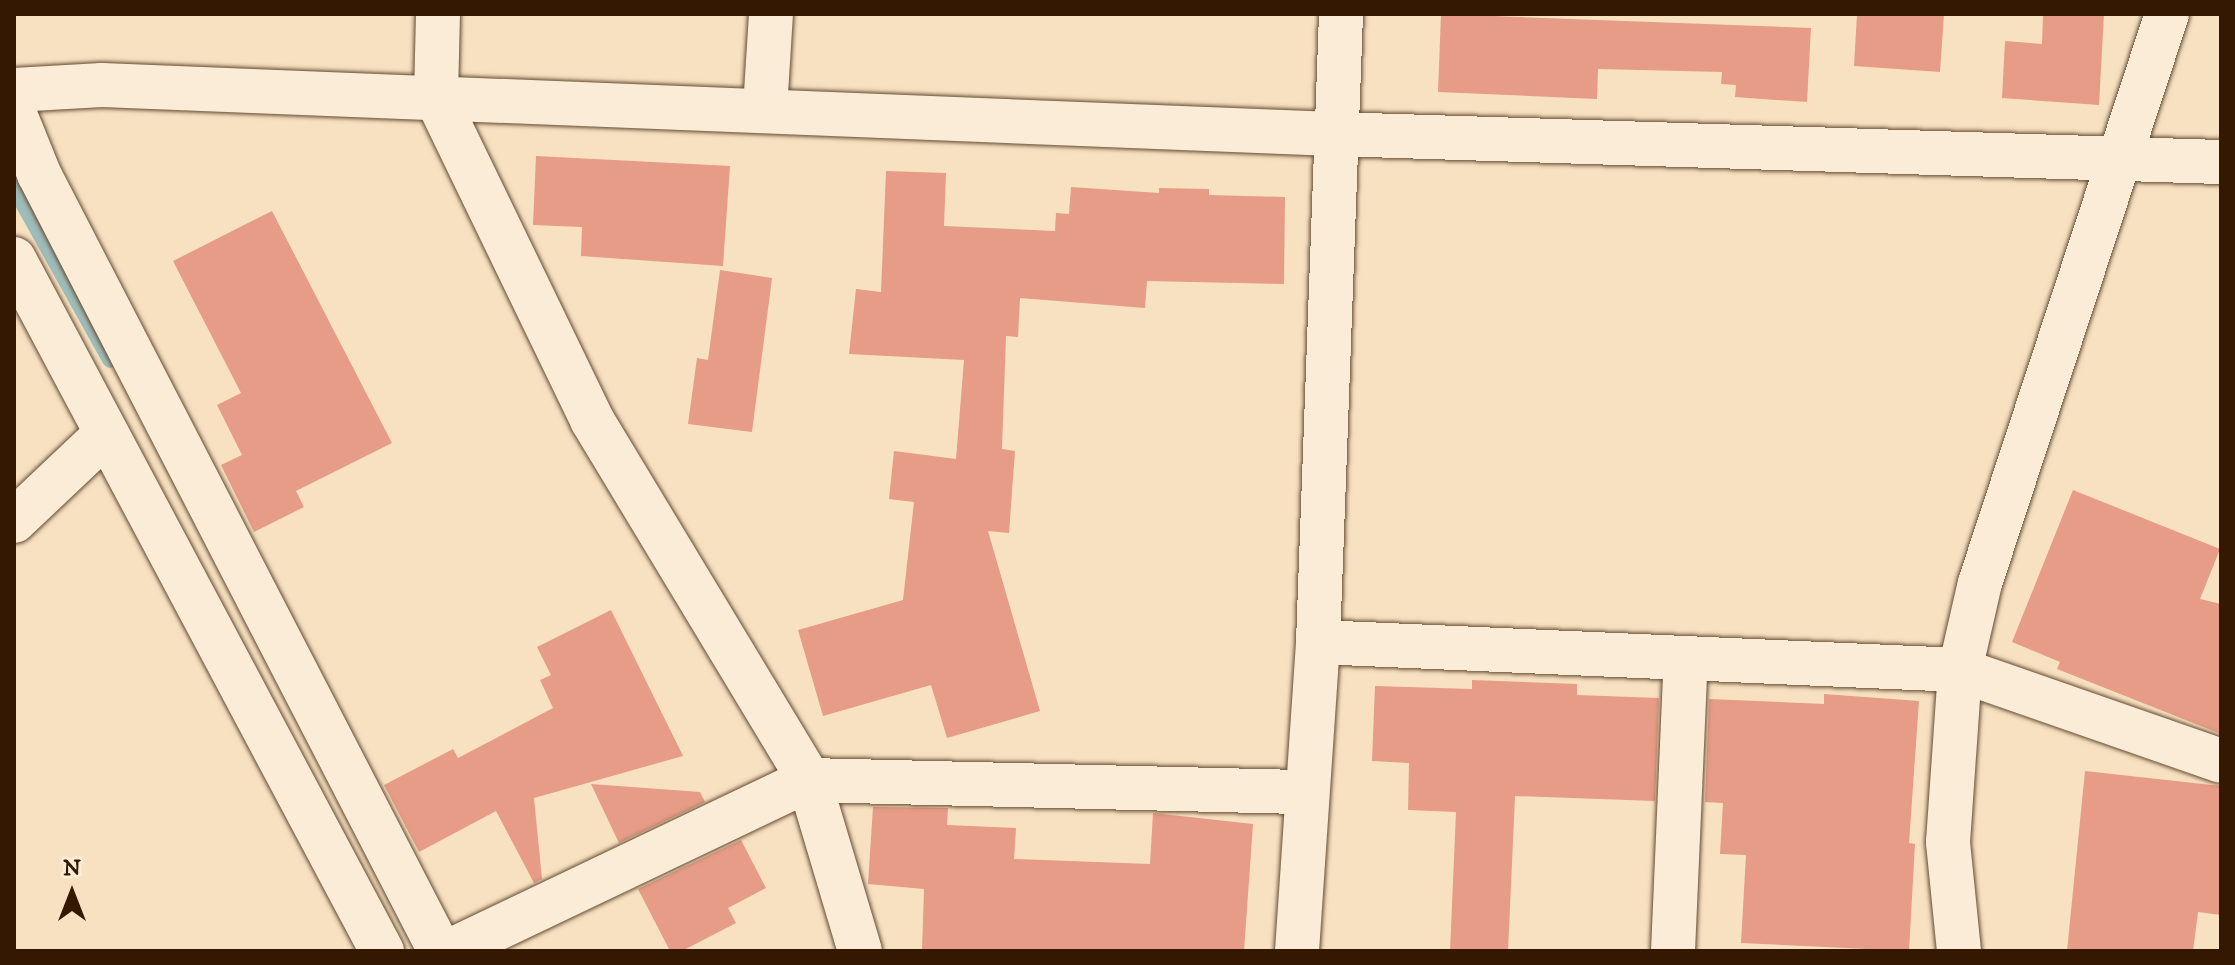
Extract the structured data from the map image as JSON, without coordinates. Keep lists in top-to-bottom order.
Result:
{
  "north": "top"
}
